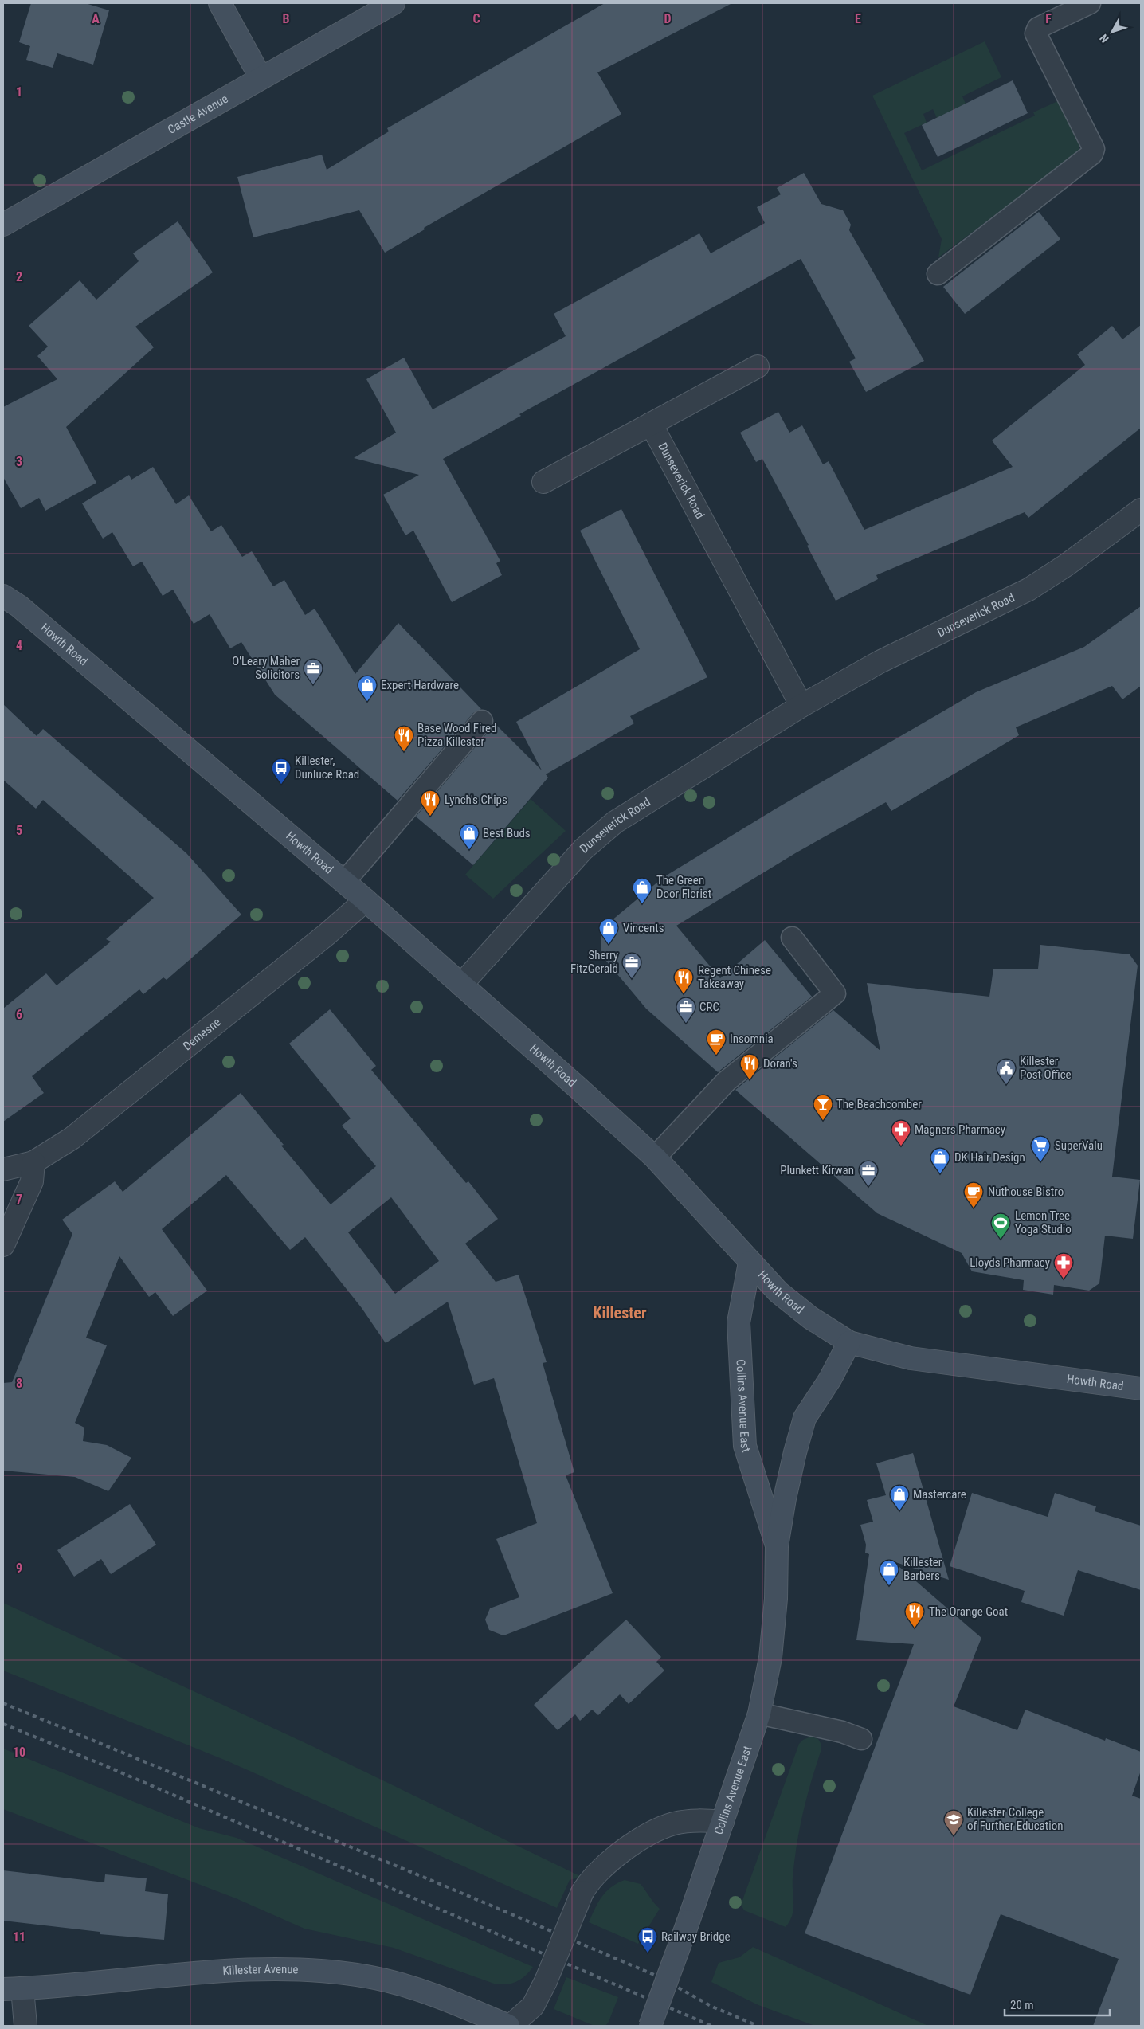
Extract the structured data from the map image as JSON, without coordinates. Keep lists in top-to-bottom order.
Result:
{
  "streets": {
    "main road": [
      "Castle Avenue",
      "Howth Road",
      "Collins Avenue East",
      "Killester Avenue"
    ],
    "street": ["Dunseverick Road", "Demesne"]
  },
  "crossings": [
    ["Dunseverick Road", "Howth Road"],
    ["Howth Road", "Demesne"],
    ["Howth Road", "Collins Avenue East"]
  ],
  "districts": ["Killester"],
  "places": {
    "office": [
      "O'Leary Maher Solicitors",
      "Sherry FitzGerald",
      "CRC",
      "Plunkett Kirwan"
    ],
    "shop": [
      "Expert Hardware",
      "Best Buds",
      "The Green Door Florist",
      "Vincents",
      "DK Hair Design",
      "Mastercare",
      "Killester Barbers"
    ],
    "restaurant": [
      "Base Wood Fired Pizza Killester",
      "Lynch's Chips",
      "Regent Chinese Takeaway",
      "Doran's",
      "The Orange Goat"
    ],
    "bus stop": ["Killester, Dunluce Road", "Railway Bridge"],
    "cafe": ["Insomnia", "Nuthouse Bistro"],
    "public building": ["Killester Post Office"],
    "bar": ["The Beachcomber"],
    "pharmacy": ["Magners Pharmacy", "Lloyds Pharmacy"],
    "supermarket": ["SuperValu"],
    "sports": ["Lemon Tree Yoga Studio"],
    "school or university": ["Killester College of Further Education"]
  },
  "scale_bar": "20 m",
  "north": "bottom left",
  "grid": {
    "columns": [
      "A",
      "B",
      "C",
      "D",
      "E",
      "F"
    ],
    "rows": [
      "1",
      "2",
      "3",
      "4",
      "5",
      "6",
      "7",
      "8",
      "9",
      "10",
      "11"
    ]
  }
}
